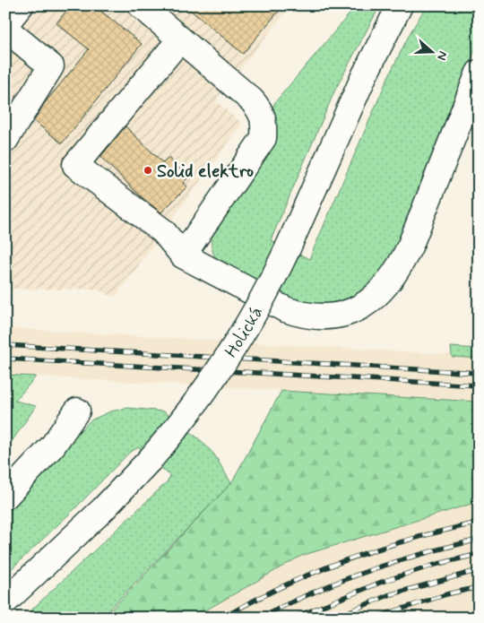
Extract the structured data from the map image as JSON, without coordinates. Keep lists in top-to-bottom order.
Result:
{
  "streets": {
    "street": ["Holická"]
  },
  "places": ["Solid elektro"],
  "north": "right"
}
